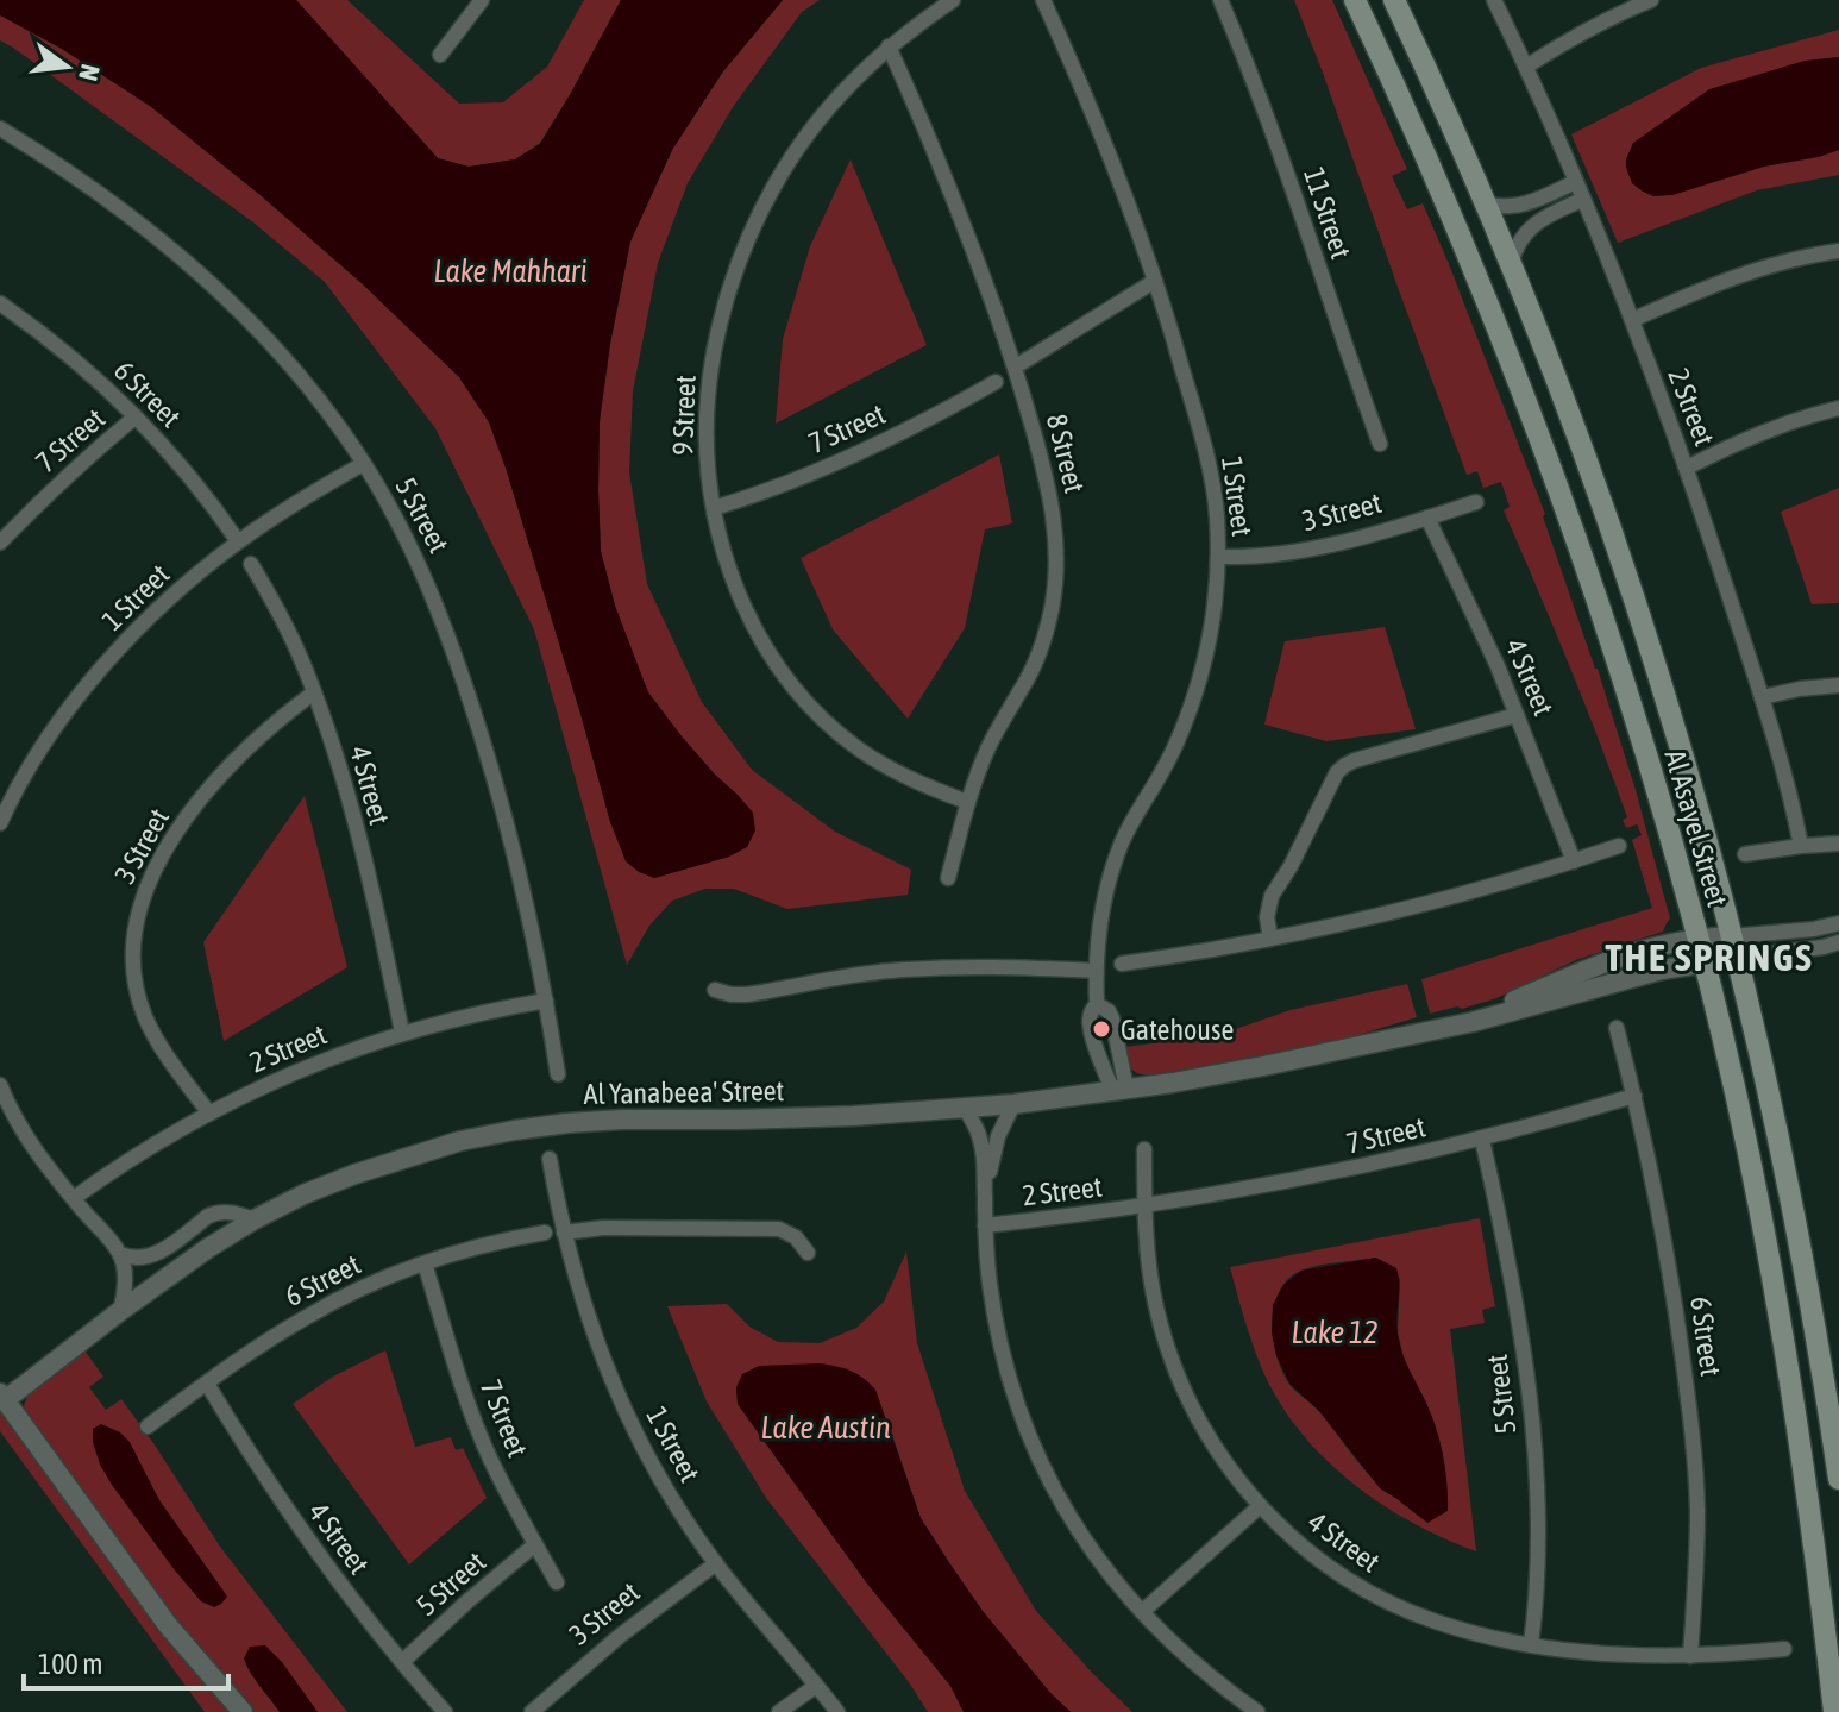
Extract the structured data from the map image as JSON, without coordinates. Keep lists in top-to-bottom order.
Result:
{
  "streets": {
    "main road": ["Al Asayel Street"],
    "street": [
      "11 Street",
      "6 Street",
      "2 Street",
      "9 Street",
      "7 Street",
      "8 Street",
      "1 Street",
      "3 Street",
      "5 Street",
      "4 Street",
      "Al Yanabeea' Street"
    ]
  },
  "crossings": [
    ["6 Street", "7 Street"],
    ["6 Street", "1 Street"],
    ["6 Street", "4 Street"],
    ["2 Street", "7 Street"],
    ["2 Street", "3 Street"],
    ["2 Street", "5 Street"],
    ["2 Street", "4 Street"],
    ["9 Street", "7 Street"],
    ["9 Street", "8 Street"],
    ["7 Street", "5 Street"],
    ["7 Street", "4 Street"],
    ["1 Street", "3 Street"],
    ["1 Street", "5 Street"],
    ["1 Street", "Al Yanabeea' Street"],
    ["3 Street", "4 Street"],
    ["5 Street", "4 Street"],
    ["Al Asayel Street", "Al Yanabeea' Street"]
  ],
  "districts": ["THE SPRINGS"],
  "water": ["Lake Mahhari", "Lake 12", "Lake Austin"],
  "places": ["Gatehouse"],
  "scale_bar": "100 m",
  "north": "right"
}
